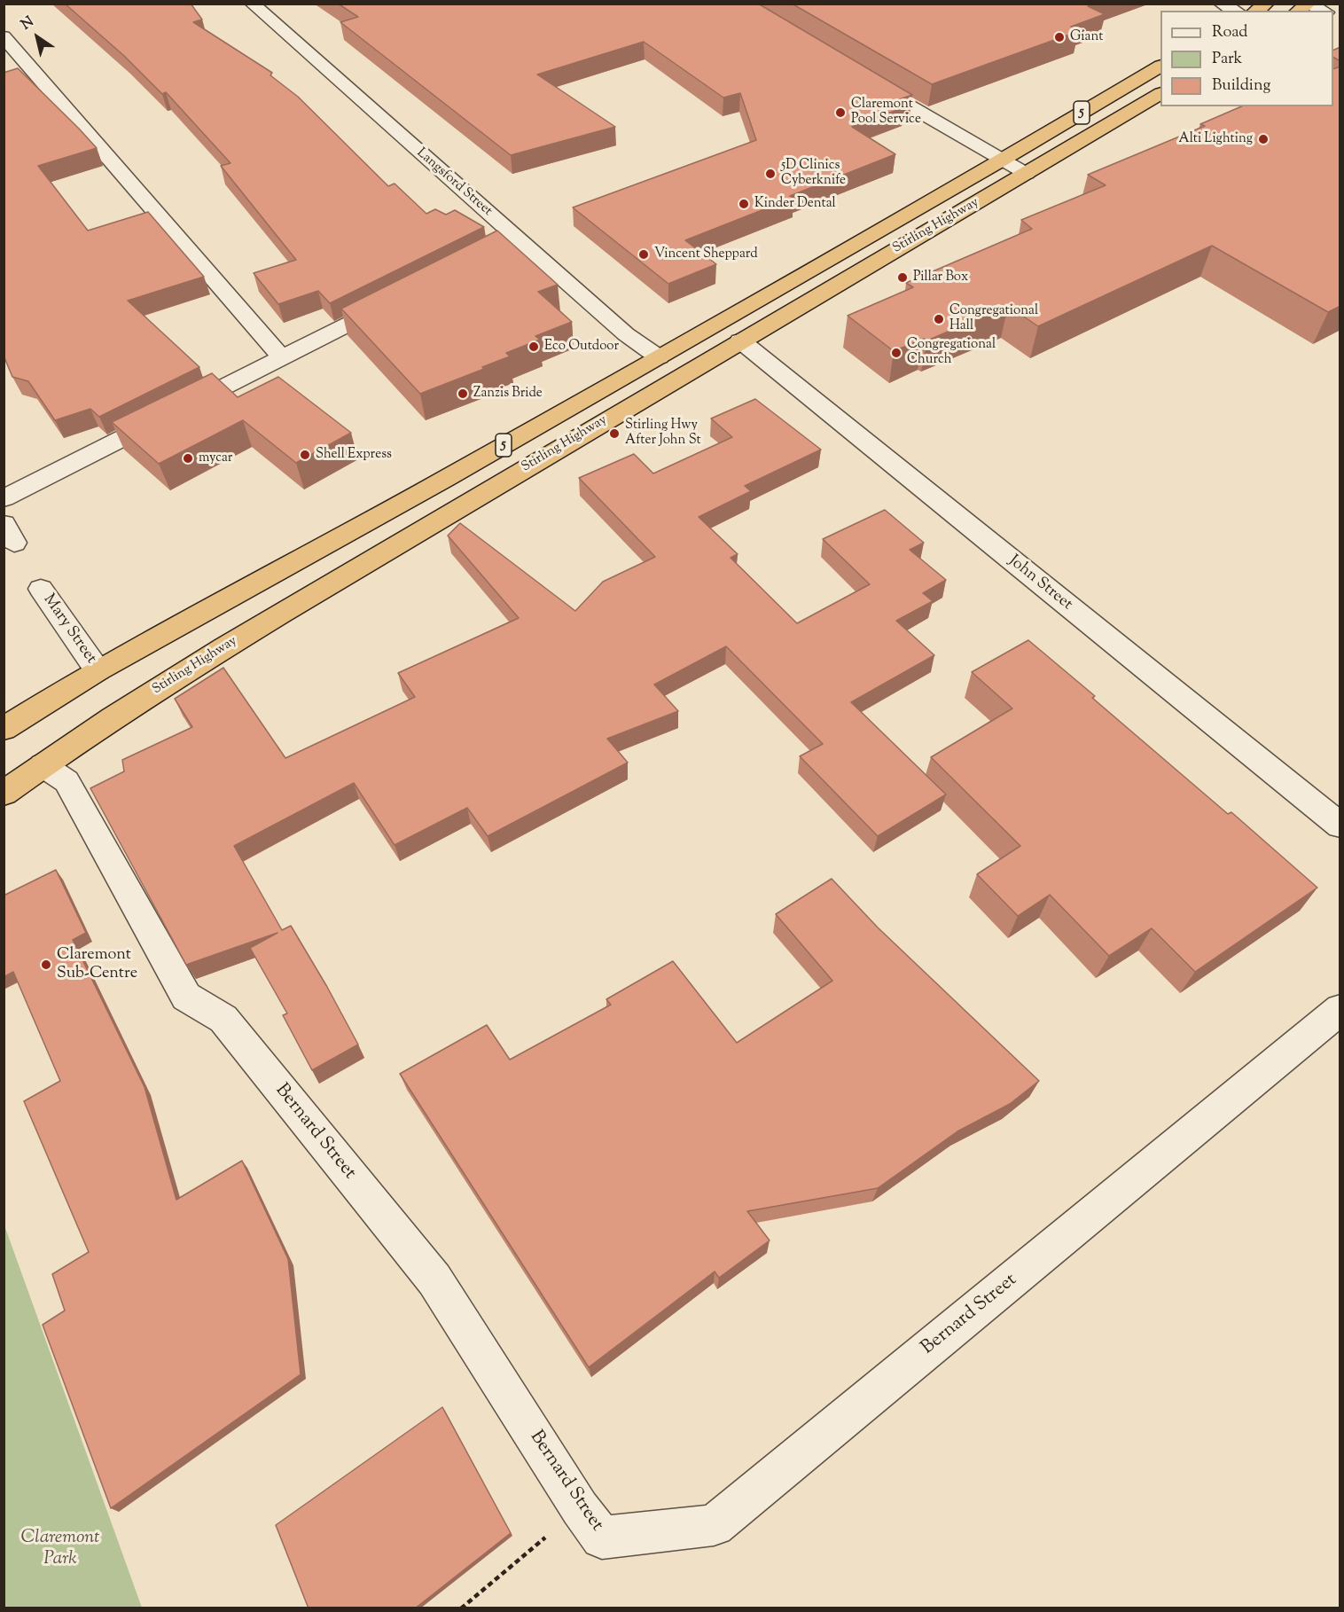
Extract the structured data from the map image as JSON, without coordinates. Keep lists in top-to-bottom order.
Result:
{
  "streets": {
    "highway": ["5", "Stirling Highway"],
    "street": [
      "Langsford Street",
      "John Street",
      "Mary Street",
      "Bernard Street"
    ]
  },
  "crossings": [
    ["Langsford Street", "Stirling Highway"],
    ["Stirling Highway", "John Street"],
    ["Stirling Highway", "Mary Street"],
    ["Stirling Highway", "Bernard Street"]
  ],
  "parks": ["Claremont Park"],
  "places": [
    "Giant",
    "Claremont Pool Service",
    "Alti Lighting",
    "5D Clinics Cyberknife",
    "Kinder Dental",
    "Vincent Sheppard",
    "Pillar Box",
    "Congregational Hall",
    "Eco Outdoor",
    "Congregational Church",
    "Zanzis Bride",
    "Stirling Hwy After John St",
    "Shell Express",
    "mycar",
    "Claremont Sub-Centre"
  ],
  "legend": ["Road", "Park", "Building"],
  "north": "top left"
}
